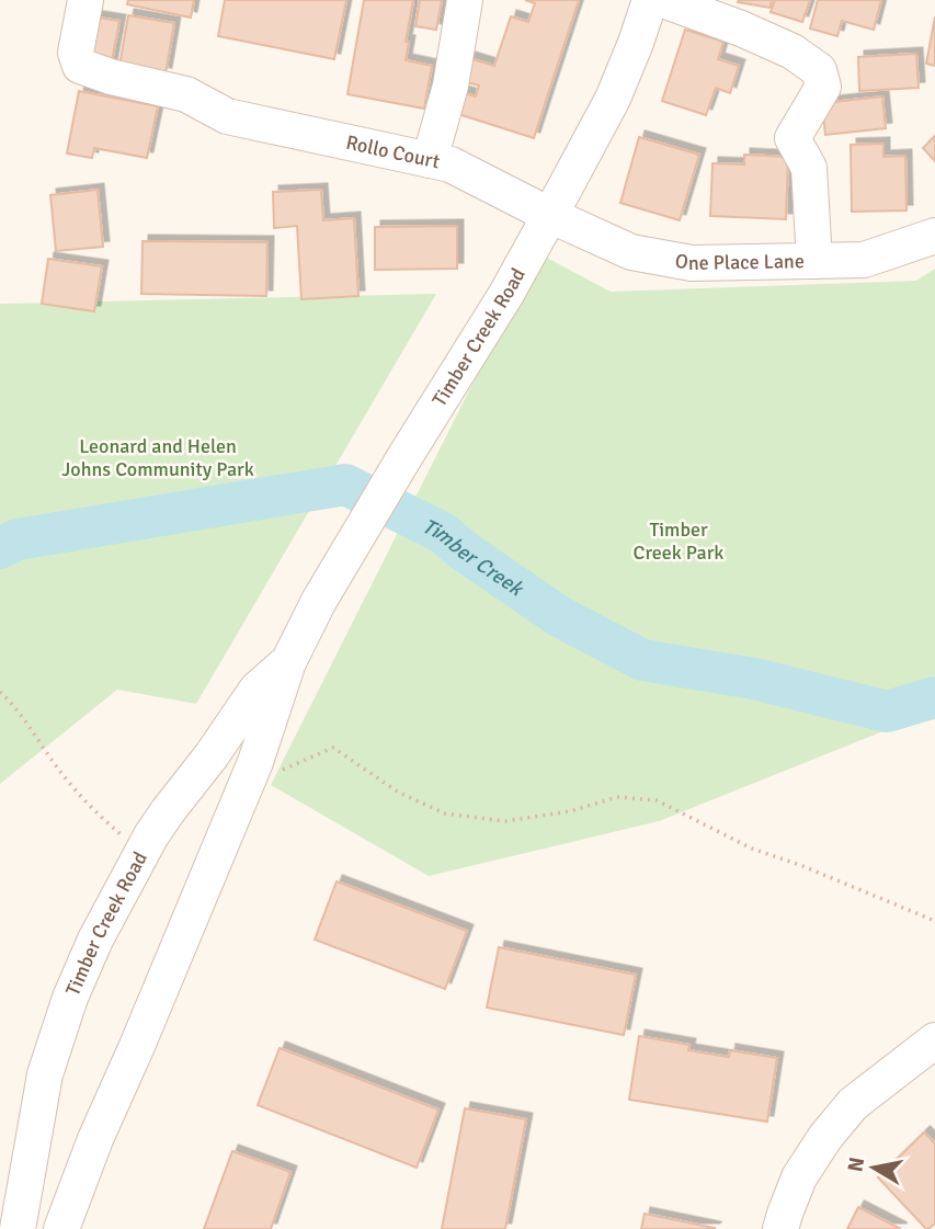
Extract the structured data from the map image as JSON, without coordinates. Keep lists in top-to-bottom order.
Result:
{
  "streets": {
    "street": ["Rollo Court", "One Place Lane", "Timber Creek Road"]
  },
  "crossings": [
    ["Rollo Court", "One Place Lane"],
    ["Rollo Court", "Timber Creek Road"],
    ["One Place Lane", "Timber Creek Road"]
  ],
  "water": ["Timber Creek"],
  "parks": ["Leonard and Helen Johns Community Park", "Timber Creek Park"],
  "north": "left"
}
